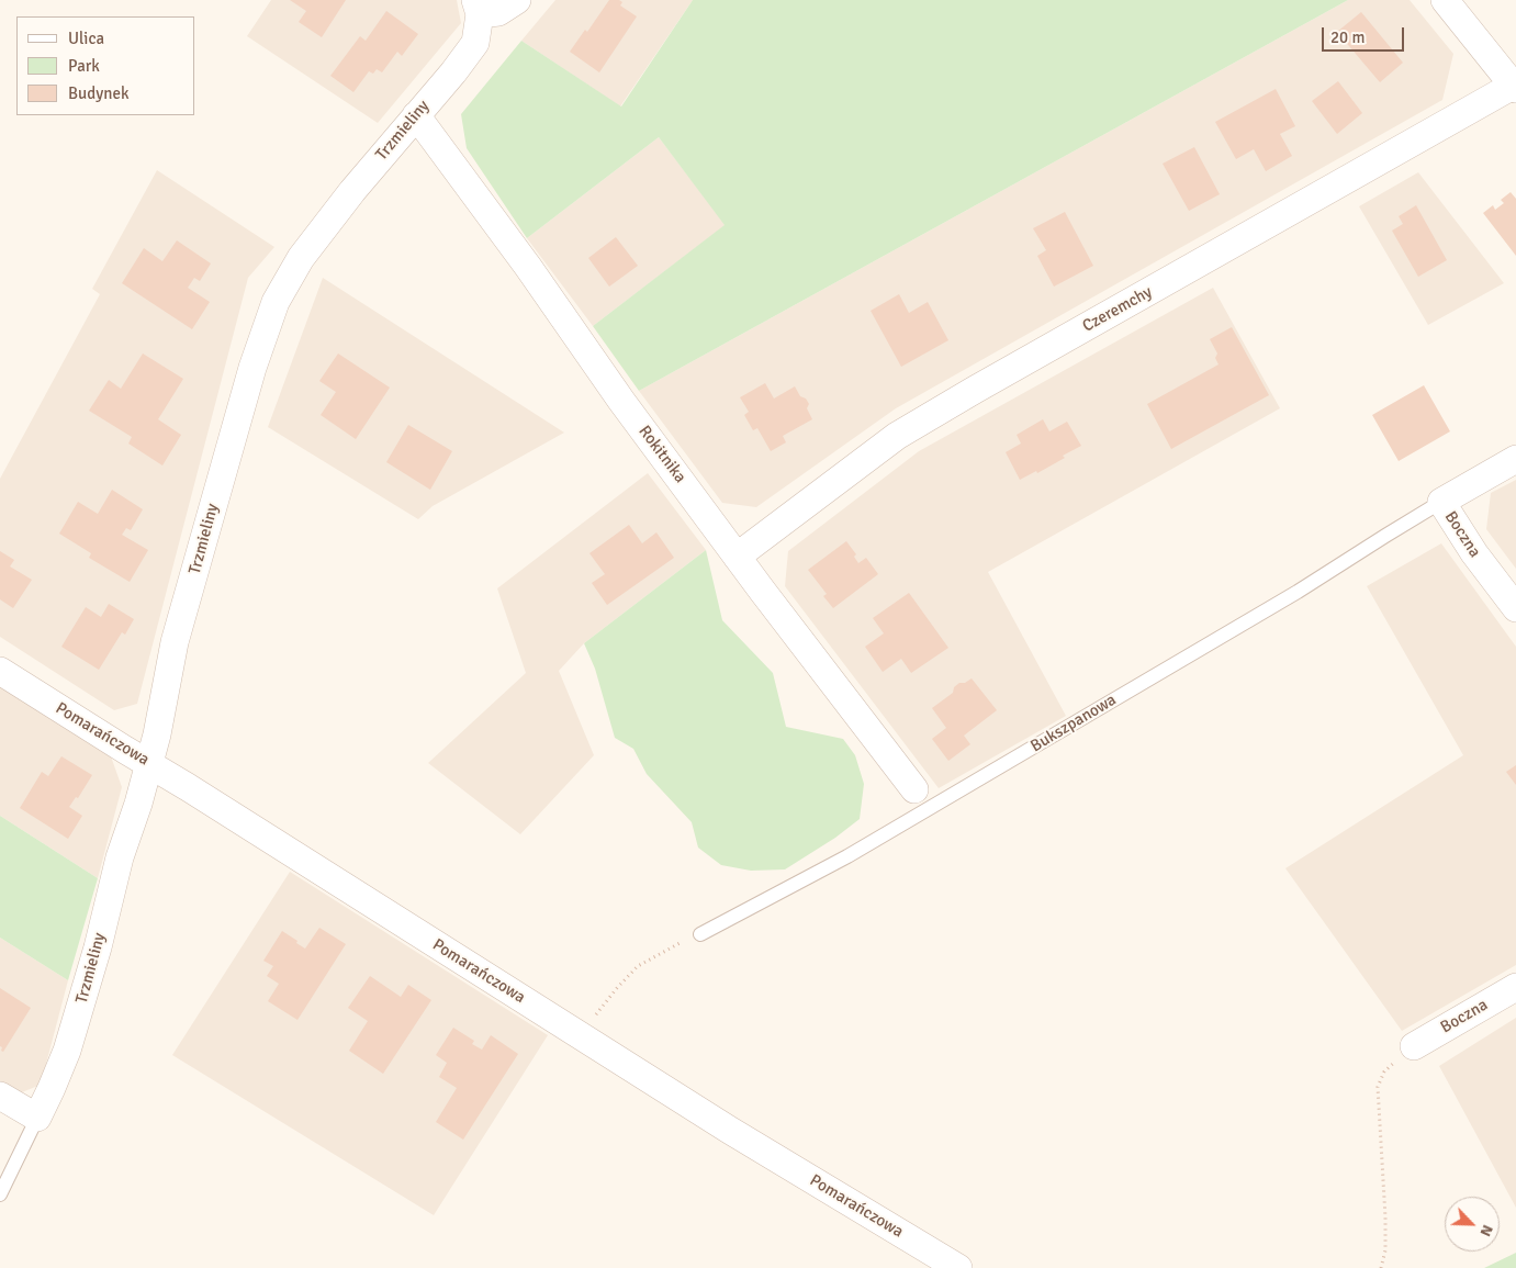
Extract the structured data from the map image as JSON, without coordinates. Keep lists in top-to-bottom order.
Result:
{
  "streets": {
    "street": [
      "Trzmieliny",
      "Czeremchy",
      "Rokitnika",
      "Boczna",
      "Pomarańczowa"
    ],
    "lane": ["Bukszpanowa"]
  },
  "crossings": [
    ["Trzmieliny", "Rokitnika"],
    ["Trzmieliny", "Pomarańczowa"],
    ["Czeremchy", "Rokitnika"],
    ["Boczna", "Bukszpanowa"]
  ],
  "legend": ["Ulica", "Park", "Budynek"],
  "scale_bar": "20 m",
  "north": "bottom right"
}
